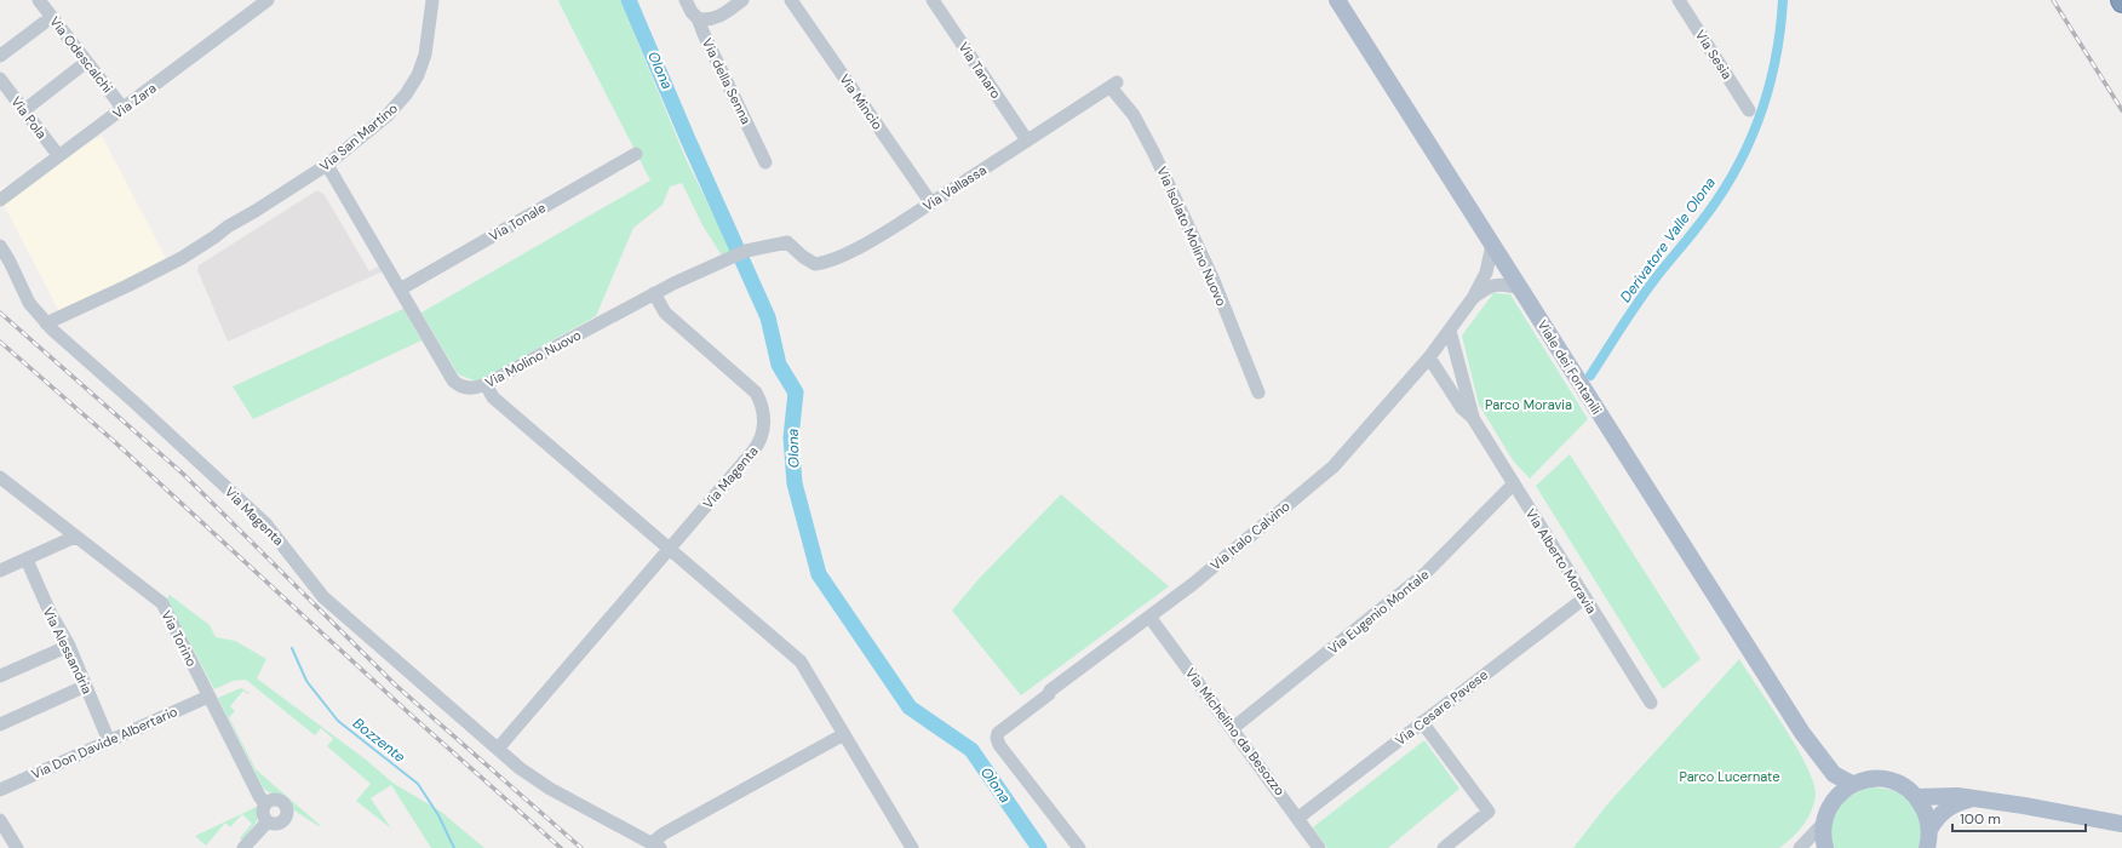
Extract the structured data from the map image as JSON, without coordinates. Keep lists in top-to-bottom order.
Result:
{
  "streets": {
    "main road": ["Viale dei Fontanili"],
    "street": [
      "Via Odescalchi",
      "Via Sesia",
      "Via Tanaro",
      "Via della Senna",
      "Via Zara",
      "Via Mincio",
      "Via Pola",
      "Via San Martino",
      "Via Vallassa",
      "Via Tonale",
      "Via Isolato Molino Nuovo",
      "Via Molino Nuovo",
      "Via Magenta",
      "Via Italo Calvino",
      "Via Alberto Moravia",
      "Via Eugenio Montale",
      "Via Torino",
      "Via Alessandria",
      "Via Cesare Pavese",
      "Via Michelino da Besozzo",
      "Via Don Davide Albertario"
    ]
  },
  "crossings": [
    ["Via Odescalchi", "Via Zara"],
    ["Via Tanaro", "Via Vallassa"],
    ["Via Zara", "Via Pola"],
    ["Via Mincio", "Via Vallassa"],
    ["Via San Martino", "Via Molino Nuovo"],
    ["Via San Martino", "Via Magenta"],
    ["Via Vallassa", "Via Isolato Molino Nuovo"],
    ["Via Vallassa", "Via Molino Nuovo"],
    ["Via Tonale", "Via Molino Nuovo"],
    ["Via Molino Nuovo", "Via Magenta"],
    ["Viale dei Fontanili", "Via Italo Calvino"],
    ["Via Italo Calvino", "Via Alberto Moravia"],
    ["Via Italo Calvino", "Via Michelino da Besozzo"],
    ["Via Alberto Moravia", "Via Eugenio Montale"],
    ["Via Alberto Moravia", "Via Cesare Pavese"],
    ["Via Eugenio Montale", "Via Michelino da Besozzo"],
    ["Via Torino", "Via Don Davide Albertario"],
    ["Via Alessandria", "Via Don Davide Albertario"],
    ["Via Cesare Pavese", "Via Michelino da Besozzo"]
  ],
  "water": ["Olona", "Derivatore Valle Olona", "Bozzente"],
  "parks": ["Parco Moravia", "Parco Lucernate"],
  "scale_bar": "100 m"
}
